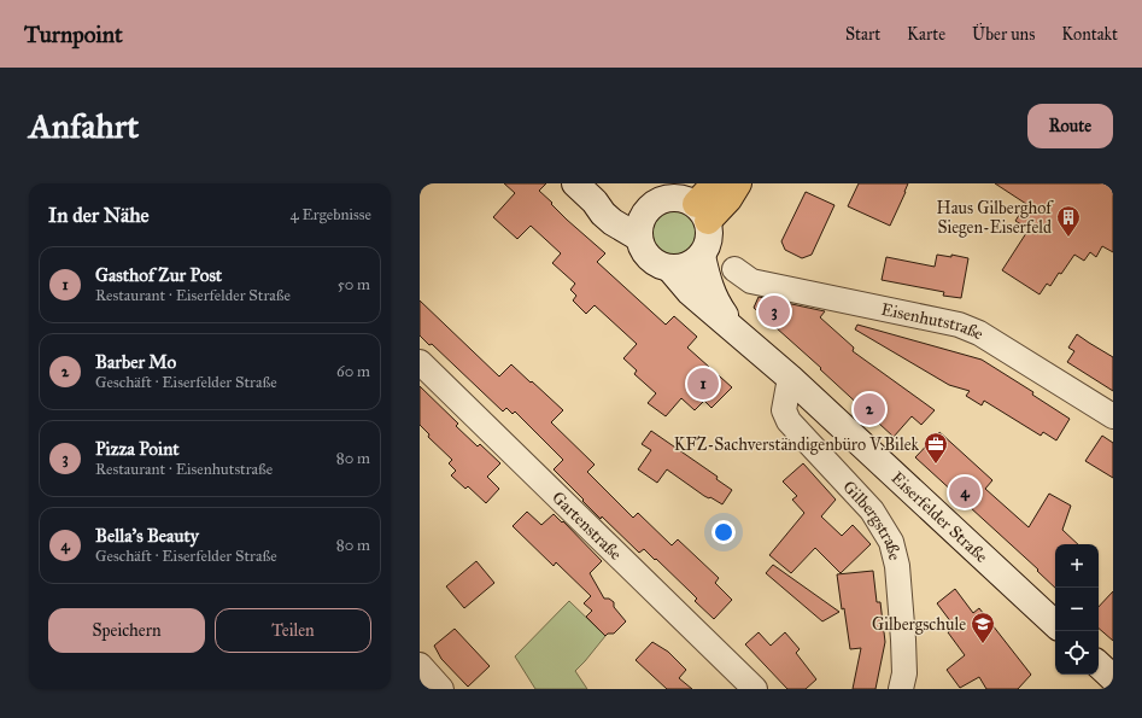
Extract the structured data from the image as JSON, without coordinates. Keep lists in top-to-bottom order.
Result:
{
  "streets": {
    "main road": ["Eiserfelder Straße"],
    "street": ["Eisenhutstraße", "Gilbergstraße", "Gartenstraße"]
  },
  "crossings": [
    ["Eiserfelder Straße", "Gilbergstraße"]
  ],
  "places": {
    "building": ["Haus Gilberghof Siegen-Eiserfeld"],
    "office": ["KFZ-Sachverständigenbüro V.Bilek"],
    "school or university": ["Gilbergschule"]
  },
  "page": {
    "header": "Turnpoint",
    "nav": [
      "Start",
      "Karte",
      "Über uns",
      "Kontakt"
    ],
    "buttons": [
      "Route",
      ["Speichern", "Teilen"]
    ],
    "title": "Anfahrt",
    "heading": ["In der Nähe", "4 Ergebnisse"],
    "list": [
      {
        "mark": "1",
        "name": "Gasthof Zur Post",
        "note": "Restaurant · Eiserfelder Straße",
        "value": "50 m"
      },
      {
        "mark": "2",
        "name": "Barber Mo",
        "note": "Geschäft · Eiserfelder Straße",
        "value": "60 m"
      },
      {
        "mark": "3",
        "name": "Pizza Point",
        "note": "Restaurant · Eisenhutstraße",
        "value": "80 m"
      },
      {
        "mark": "4",
        "name": "Bella's Beauty",
        "note": "Geschäft · Eiserfelder Straße",
        "value": "80 m"
      }
    ],
    "pins": [
      "3",
      "1",
      "2",
      "4"
    ],
    "map_buttons": ["+", "−"]
  }
}
